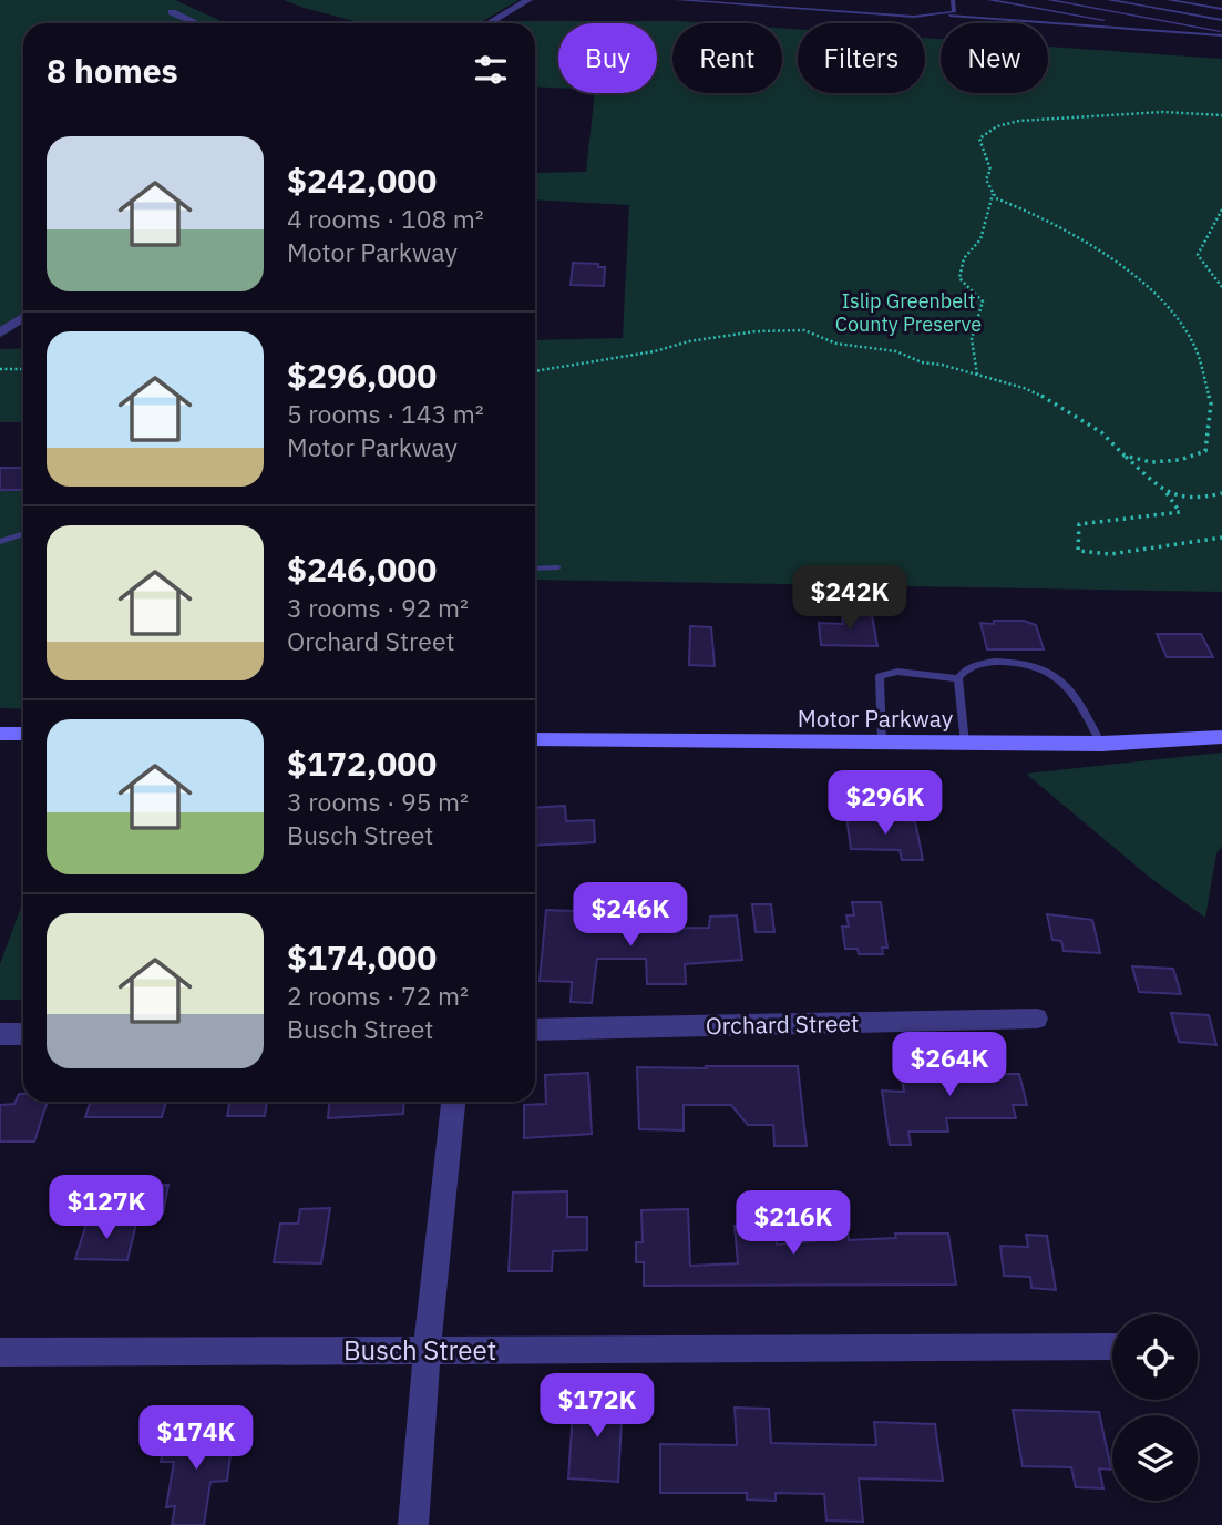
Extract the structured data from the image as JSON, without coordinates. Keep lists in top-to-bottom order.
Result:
{
  "streets": {
    "main road": ["Motor Parkway"],
    "street": ["Orchard Street", "Busch Street"]
  },
  "parks": ["Islip Greenbelt County Preserve"],
  "page": {
    "chip": [
      "Buy",
      "Rent",
      "Filters",
      "New"
    ],
    "heading": "8 homes",
    "list": [
      {
        "name": "$242,000",
        "note": "4 rooms · 108 m² · Motor Parkway"
      },
      {
        "name": "$296,000",
        "note": "5 rooms · 143 m² · Motor Parkway"
      },
      {
        "name": "$246,000",
        "note": "3 rooms · 92 m² · Orchard Street"
      },
      {
        "name": "$172,000",
        "note": "3 rooms · 95 m² · Busch Street"
      },
      {
        "name": "$174,000",
        "note": "2 rooms · 72 m² · Busch Street"
      }
    ],
    "price": [
      "$242K",
      "$296K",
      "$246K",
      "$264K",
      "$127K",
      "$216K",
      "$172K",
      "$174K"
    ]
  }
}
